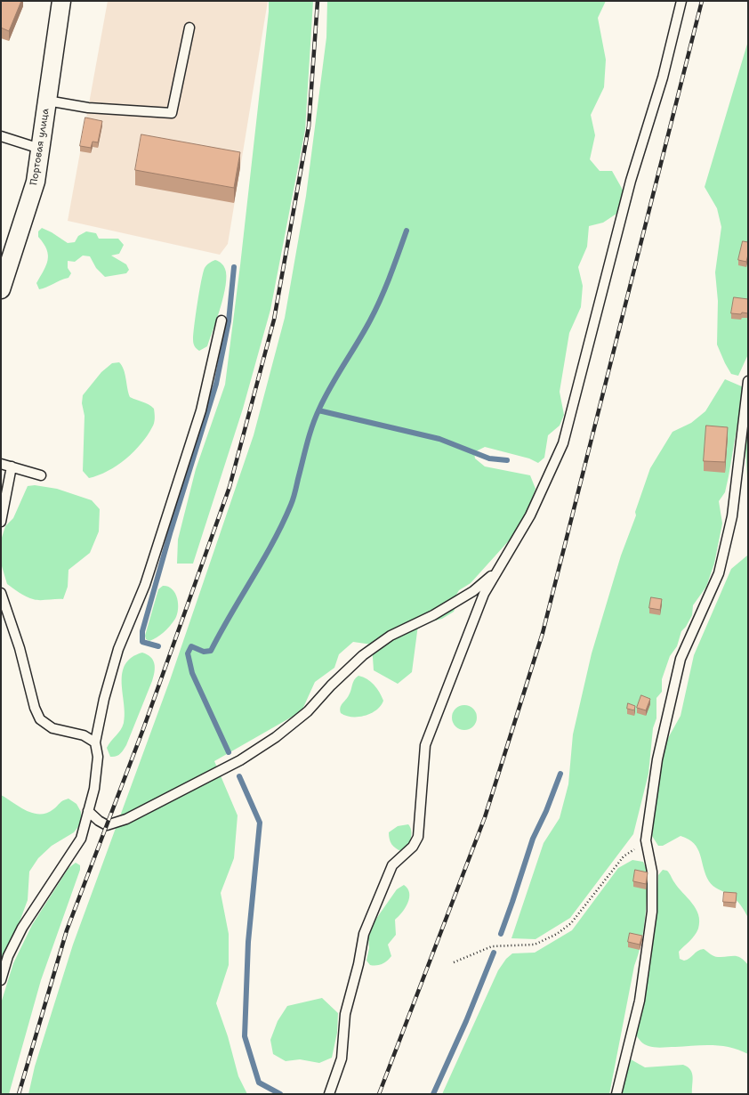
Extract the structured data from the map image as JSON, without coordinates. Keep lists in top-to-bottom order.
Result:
{
  "streets": {
    "street": ["Портовая улица"]
  }
}
